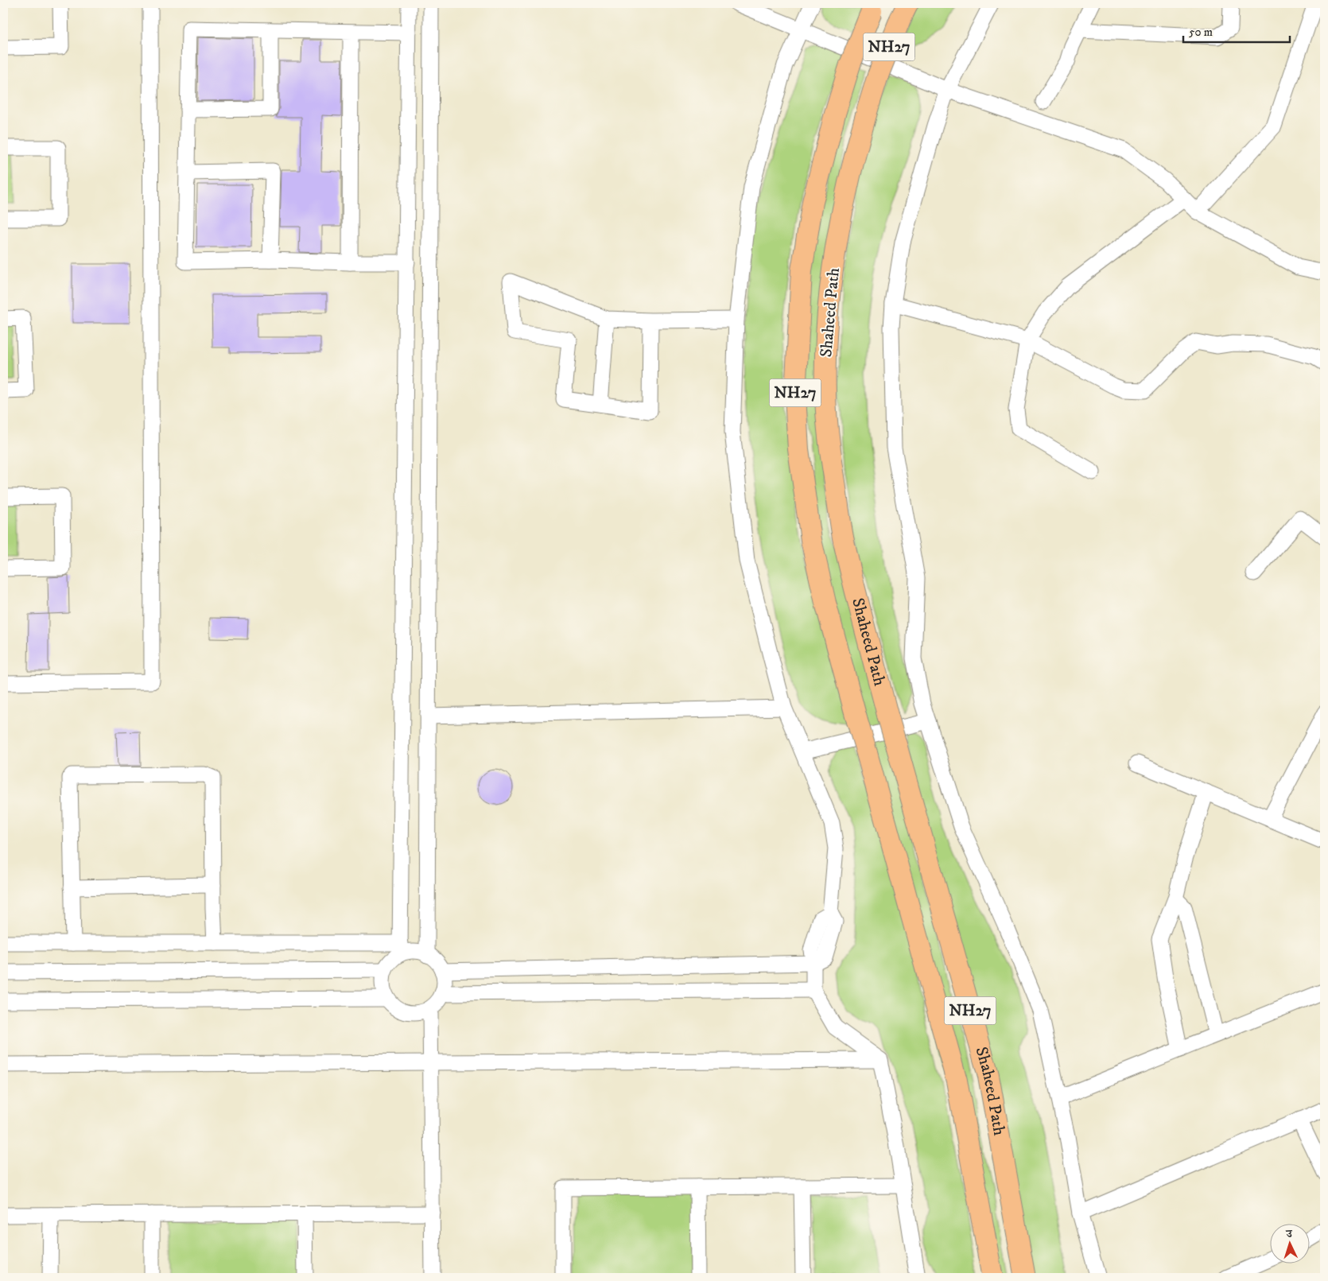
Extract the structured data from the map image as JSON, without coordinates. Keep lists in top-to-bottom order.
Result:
{
  "streets": {
    "highway": ["NH27", "Shaheed Path"]
  },
  "scale_bar": "50 m",
  "north": "top"
}
